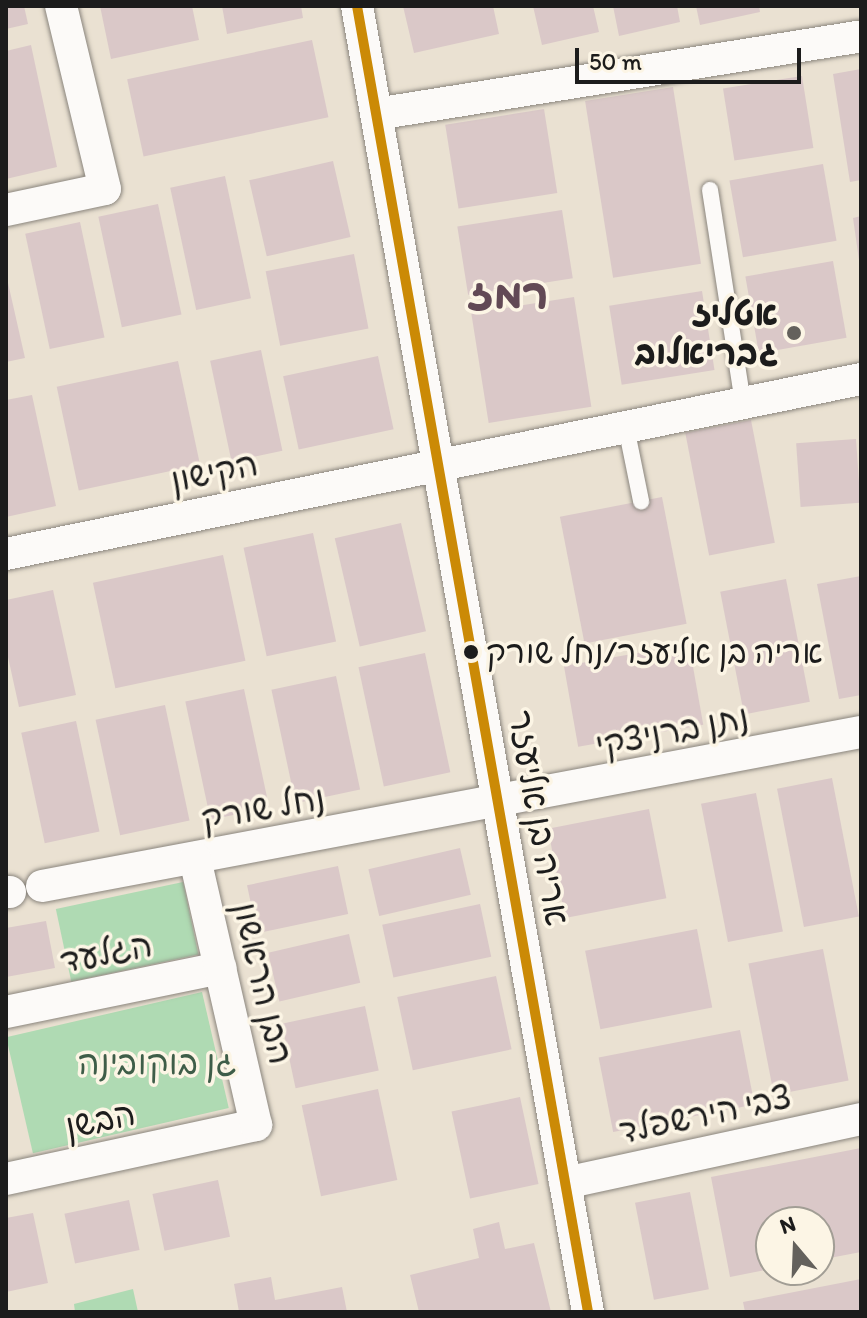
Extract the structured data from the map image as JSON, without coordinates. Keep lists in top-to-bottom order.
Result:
{
  "streets": {
    "street": [
      "הקישון",
      "נתן ברניצקי",
      "נחל שורק",
      "אריה בן אליעזר",
      "הגלעד",
      "הבן הראשון",
      "צבי הירשפלד",
      "הבשן"
    ]
  },
  "crossings": [
    ["הקישון", "אריה בן אליעזר"],
    ["נתן ברניצקי", "נחל שורק"],
    ["נתן ברניצקי", "אריה בן אליעזר"],
    ["נחל שורק", "אריה בן אליעזר"],
    ["נחל שורק", "הבן הראשון"],
    ["אריה בן אליעזר", "צבי הירשפלד"],
    ["הגלעד", "הבן הראשון"],
    ["הבן הראשון", "הבשן"]
  ],
  "districts": ["רמז"],
  "parks": ["גן בוקובינה"],
  "places": ["אטליז גבריאלוב", "אריה בן אליעזר/נחל שורק"],
  "scale_bar": "50 m",
  "north": "top"
}
